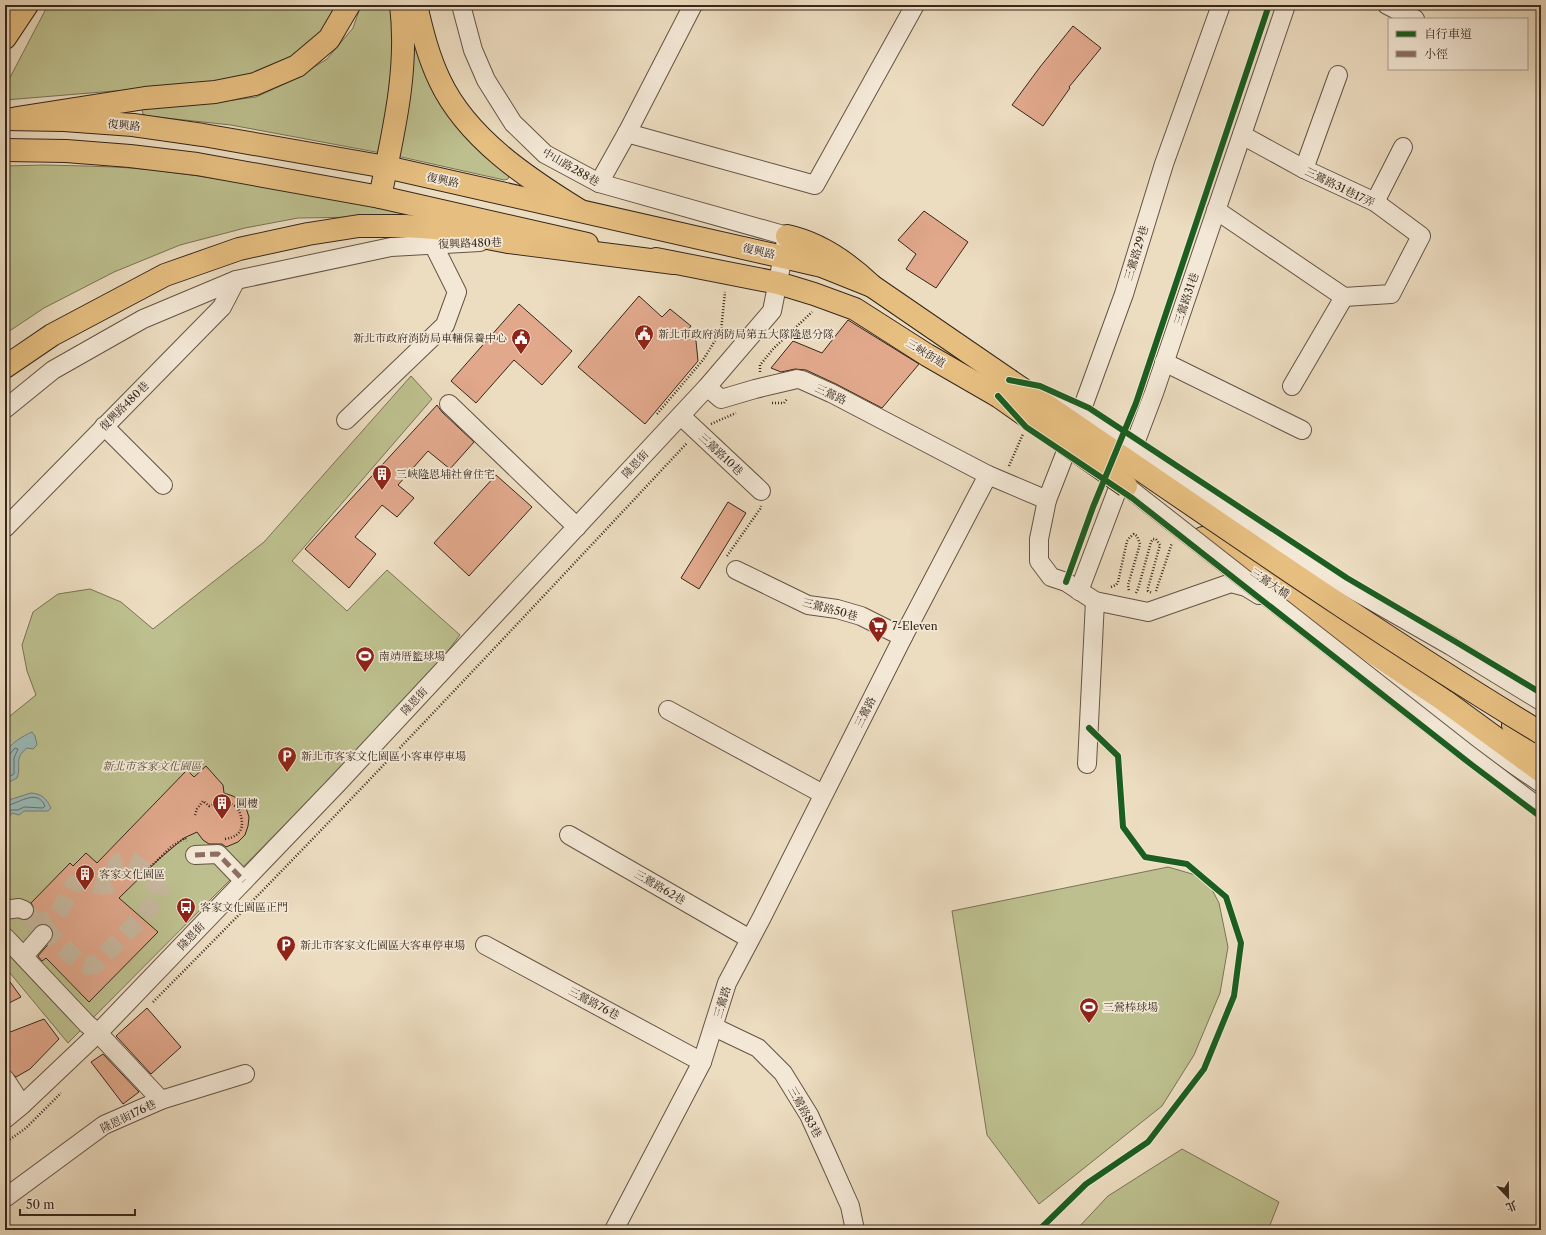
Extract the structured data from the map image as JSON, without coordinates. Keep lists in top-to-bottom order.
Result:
{
  "streets": {
    "main road": ["復興路", "三峽街道", "三鶯大橋"],
    "street": [
      "中山路288巷",
      "三鶯路31巷17弄",
      "復興路480巷",
      "三鶯路29巷",
      "三鶯路31巷",
      "三鶯路",
      "三鶯路10巷",
      "隆恩街",
      "三鶯路50巷",
      "三鶯路62巷",
      "三鶯路76巷",
      "三鶯路83巷",
      "隆恩街176巷"
    ]
  },
  "crossings": [
    ["復興路", "中山路288巷"],
    ["復興路", "三峽街道"],
    ["復興路", "隆恩街"],
    ["復興路", "三鶯大橋"],
    ["中山路288巷", "隆恩街"],
    ["三鶯路31巷17弄", "三鶯路31巷"],
    ["三峽街道", "隆恩街"],
    ["三峽街道", "三鶯大橋"],
    ["三鶯路", "隆恩街"],
    ["三鶯路", "三鶯路50巷"],
    ["三鶯路", "三鶯路62巷"],
    ["三鶯路", "三鶯路76巷"],
    ["三鶯路", "三鶯路83巷"],
    ["三鶯路10巷", "隆恩街"]
  ],
  "parks": ["新北市客家文化園區"],
  "places": {
    "public building": ["新北市政府消防局第五大隊隆恩分隊", "新北市政府消防局車輛保養中心"],
    "building": ["三峽隆恩埔社會住宅", "圓樓", "客家文化園區"],
    "supermarket": ["7-Eleven"],
    "sports": ["南靖厝籃球場", "三鶯棒球場"],
    "parking": ["新北市客家文化園區小客車停車場", "新北市客家文化園區大客車停車場"],
    "bus stop": ["客家文化園區正門"]
  },
  "legend": ["自行車道", "小徑"],
  "scale_bar": "50 m",
  "north": "bottom"
}
